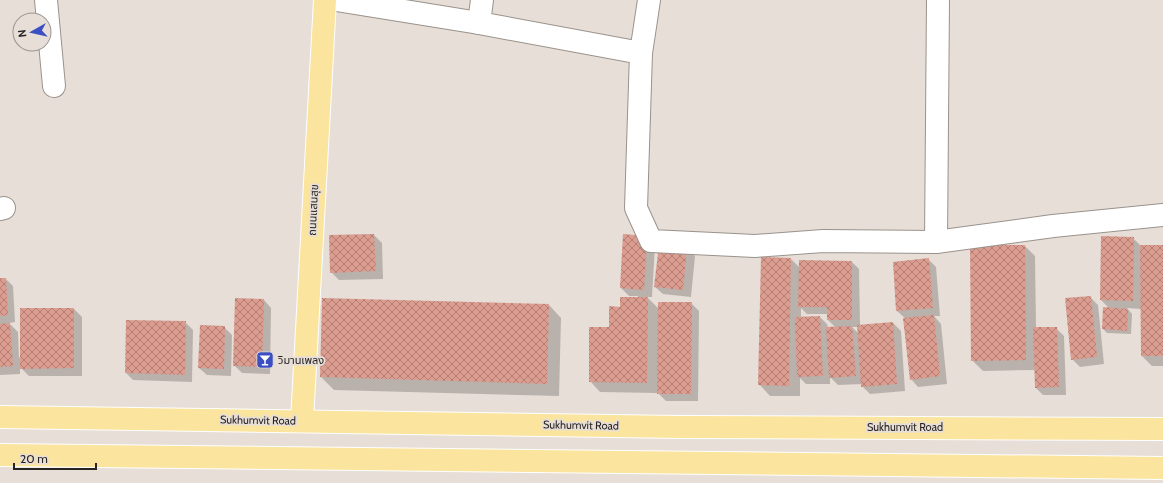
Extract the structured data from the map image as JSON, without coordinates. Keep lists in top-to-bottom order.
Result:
{
  "streets": {
    "main road": ["ถนนแสนสุข", "Sukhumvit Road"]
  },
  "crossings": [
    ["ถนนแสนสุข", "Sukhumvit Road"]
  ],
  "places": {
    "bar": ["วิมานเพลง"]
  },
  "scale_bar": "20 m",
  "north": "left"
}
